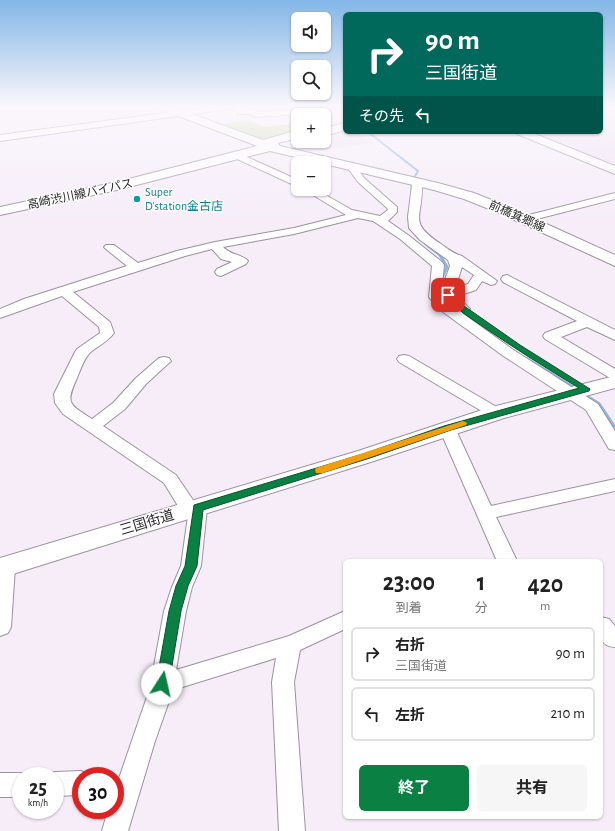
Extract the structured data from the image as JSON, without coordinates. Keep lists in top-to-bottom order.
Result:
{
  "streets": {
    "main road": ["高崎渋川線バイパス", "前橋箕郷線", "三国街道"]
  },
  "crossings": [
    ["高崎渋川線バイパス", "前橋箕郷線"]
  ],
  "places": ["Super D'station金古店"],
  "page": {
    "map_buttons": ["+", "−"],
    "turn": ["90 m", "三国街道"],
    "then": "その先",
    "eta": [
      "23:00",
      "到着",
      "1",
      "分",
      "420",
      "m"
    ],
    "list": [
      {
        "name": "右折",
        "note": "三国街道",
        "value": "90 m"
      },
      {
        "name": "左折",
        "value": "210 m"
      }
    ],
    "buttons": ["終了", "共有"],
    "speed": "25 km/h",
    "limit": "30"
  }
}
